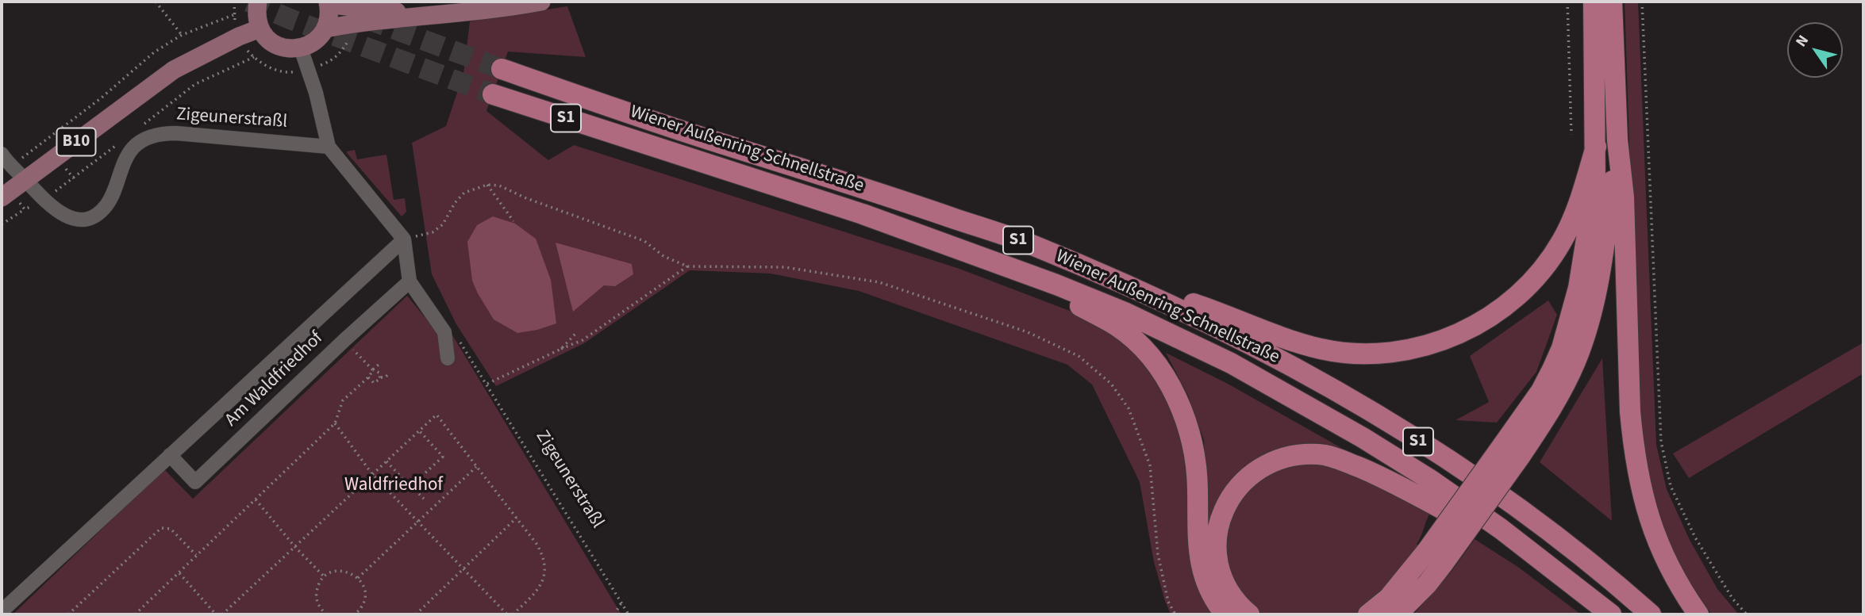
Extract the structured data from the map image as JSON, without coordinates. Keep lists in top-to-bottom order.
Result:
{
  "streets": {
    "highway": ["S1", "Wiener Außenring Schnellstraße"],
    "main road": ["B10"],
    "street": ["Zigeunerstraßl", "Am Waldfriedhof"]
  },
  "crossings": [
    ["Zigeunerstraßl", "B10"]
  ],
  "parks": ["Waldfriedhof"],
  "north": "top left"
}
